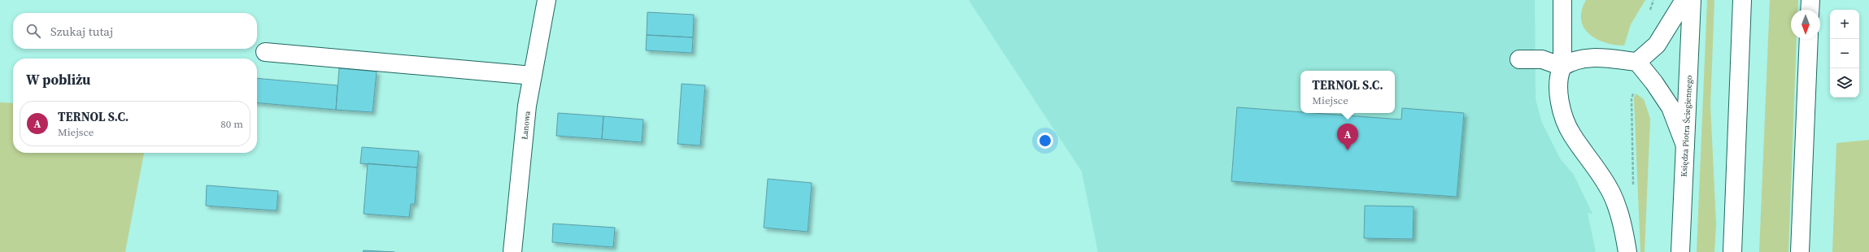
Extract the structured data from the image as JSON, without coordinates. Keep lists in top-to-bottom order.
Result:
{
  "streets": {
    "main road": ["Łanowa", "Księdza Piotra Ściegiennego"]
  },
  "north": "bottom",
  "page": {
    "map_buttons": ["+", "−"],
    "search": "Szukaj tutaj",
    "heading": "W pobliżu",
    "popup": ["TERNOL S.C.", "Miejsce"],
    "list": [
      {
        "mark": "A",
        "name": "TERNOL S.C.",
        "note": "Miejsce",
        "value": "80 m"
      }
    ],
    "pins": "A"
  }
}
